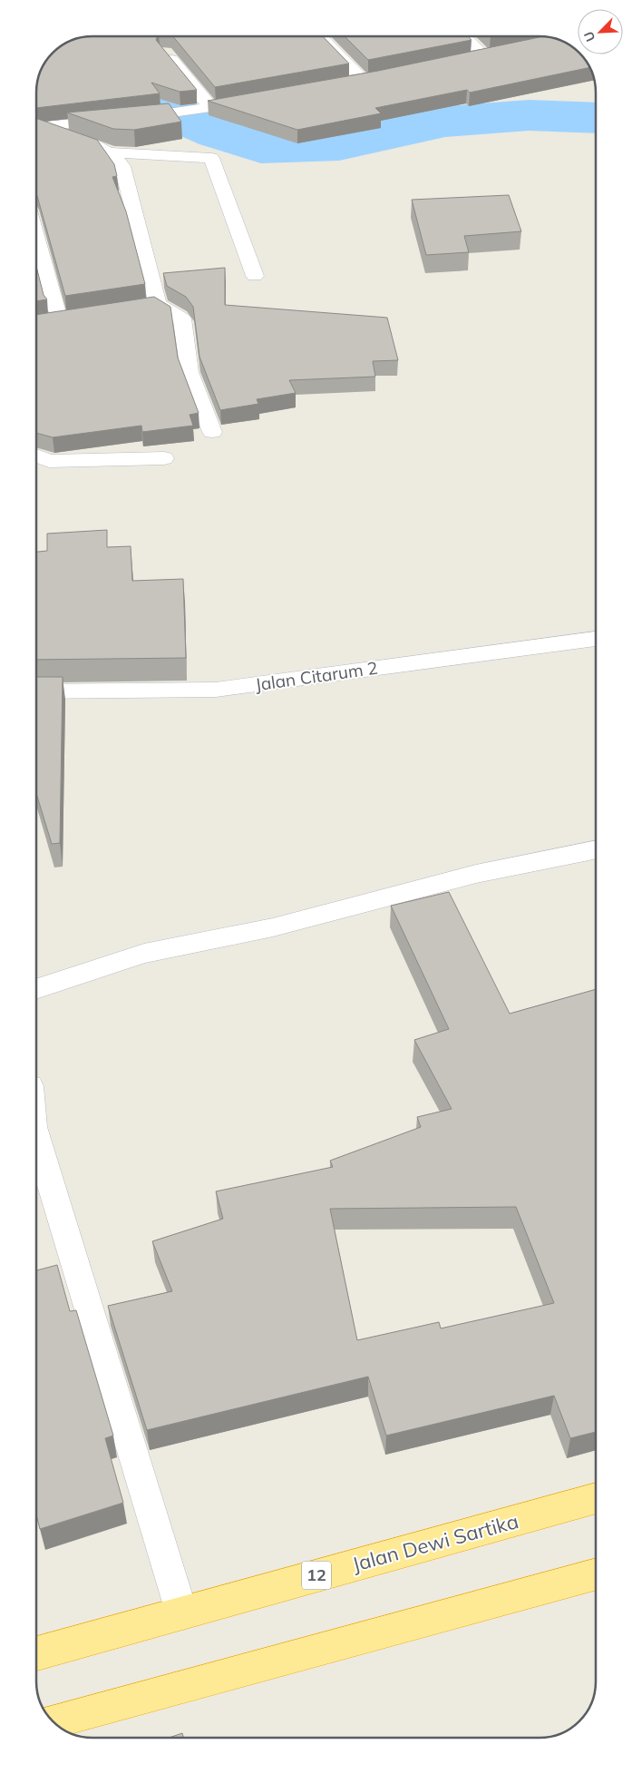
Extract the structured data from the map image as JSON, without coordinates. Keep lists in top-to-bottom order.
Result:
{
  "streets": {
    "highway": ["Jalan Dewi Sartika", "12"],
    "street": ["Jalan Citarum 2"]
  },
  "north": "bottom left"
}
